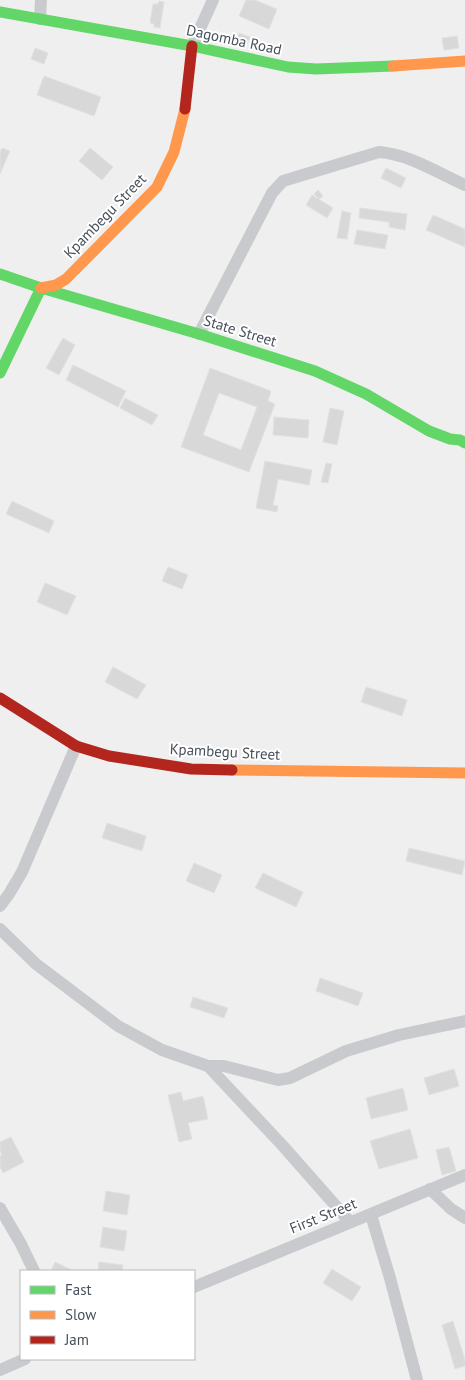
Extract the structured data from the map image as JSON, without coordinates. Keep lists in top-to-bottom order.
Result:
{
  "streets": {
    "street": [
      "Dagomba Road",
      "Kpambegu Street",
      "State Street",
      "First Street"
    ]
  },
  "crossings": [
    ["Dagomba Road", "Kpambegu Street"],
    ["Kpambegu Street", "State Street"]
  ],
  "legend": ["Fast", "Slow", "Jam"]
}
